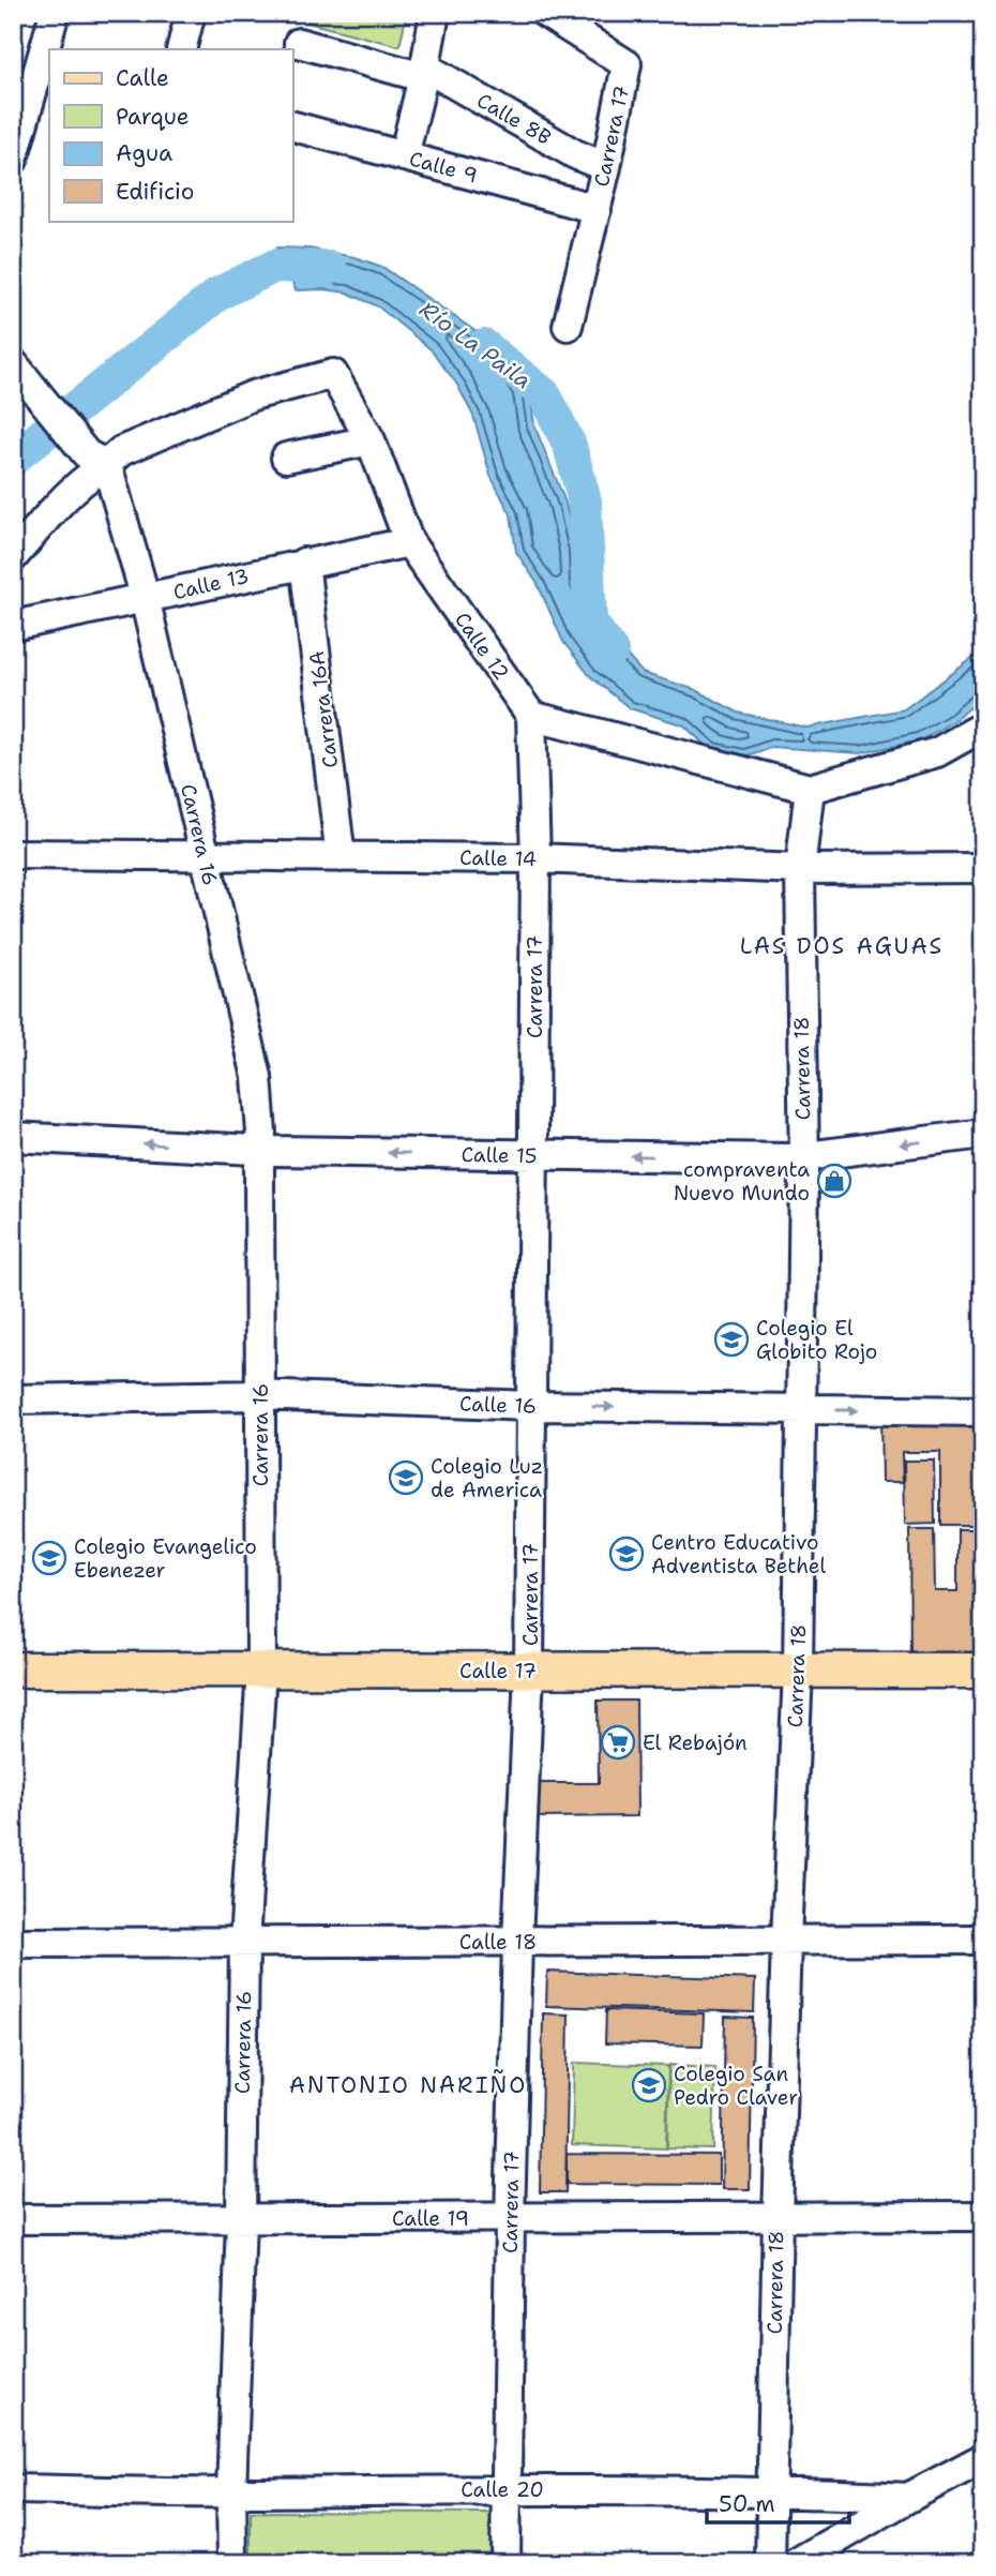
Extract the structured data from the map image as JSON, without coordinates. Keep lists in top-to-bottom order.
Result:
{
  "streets": {
    "main road": ["Calle 17"],
    "street": [
      "Calle 8B",
      "Carrera 17",
      "Calle 9",
      "Calle 13",
      "Calle 12",
      "Carrera 16A",
      "Carrera 16",
      "Calle 14",
      "Carrera 18",
      "Calle 15",
      "Calle 16",
      "Calle 18",
      "Calle 19",
      "Calle 20"
    ]
  },
  "crossings": [
    ["Calle 8B", "Carrera 17"],
    ["Carrera 17", "Calle 9"],
    ["Carrera 17", "Calle 12"],
    ["Carrera 17", "Calle 14"],
    ["Carrera 17", "Calle 15"],
    ["Carrera 17", "Calle 16"],
    ["Carrera 17", "Calle 17"],
    ["Carrera 17", "Calle 18"],
    ["Carrera 17", "Calle 19"],
    ["Carrera 17", "Calle 20"],
    ["Calle 13", "Calle 12"],
    ["Calle 13", "Carrera 16A"],
    ["Calle 13", "Carrera 16"],
    ["Calle 12", "Carrera 16"],
    ["Carrera 16A", "Calle 14"],
    ["Carrera 16", "Calle 14"],
    ["Carrera 16", "Calle 15"],
    ["Carrera 16", "Calle 16"],
    ["Carrera 16", "Calle 17"],
    ["Carrera 16", "Calle 18"],
    ["Carrera 16", "Calle 19"],
    ["Carrera 16", "Calle 20"],
    ["Calle 14", "Carrera 18"],
    ["Carrera 18", "Calle 15"],
    ["Carrera 18", "Calle 16"],
    ["Carrera 18", "Calle 17"],
    ["Carrera 18", "Calle 18"],
    ["Carrera 18", "Calle 19"],
    ["Carrera 18", "Calle 20"]
  ],
  "one_way": ["Calle 15", "Calle 16"],
  "districts": ["LAS DOS AGUAS", "ANTONIO NARIÑO"],
  "water": ["Río La Paila"],
  "places": {
    "shop": ["compraventa Nuevo Mundo"],
    "school or university": [
      "Colegio El Globito Rojo",
      "Colegio Luz de America",
      "Centro Educativo Adventista Bethel",
      "Colegio Evangelico Ebenezer",
      "Colegio San Pedro Claver"
    ],
    "supermarket": ["El Rebajón"]
  },
  "legend": [
    "Calle",
    "Parque",
    "Agua",
    "Edificio"
  ],
  "scale_bar": "50 m"
}
